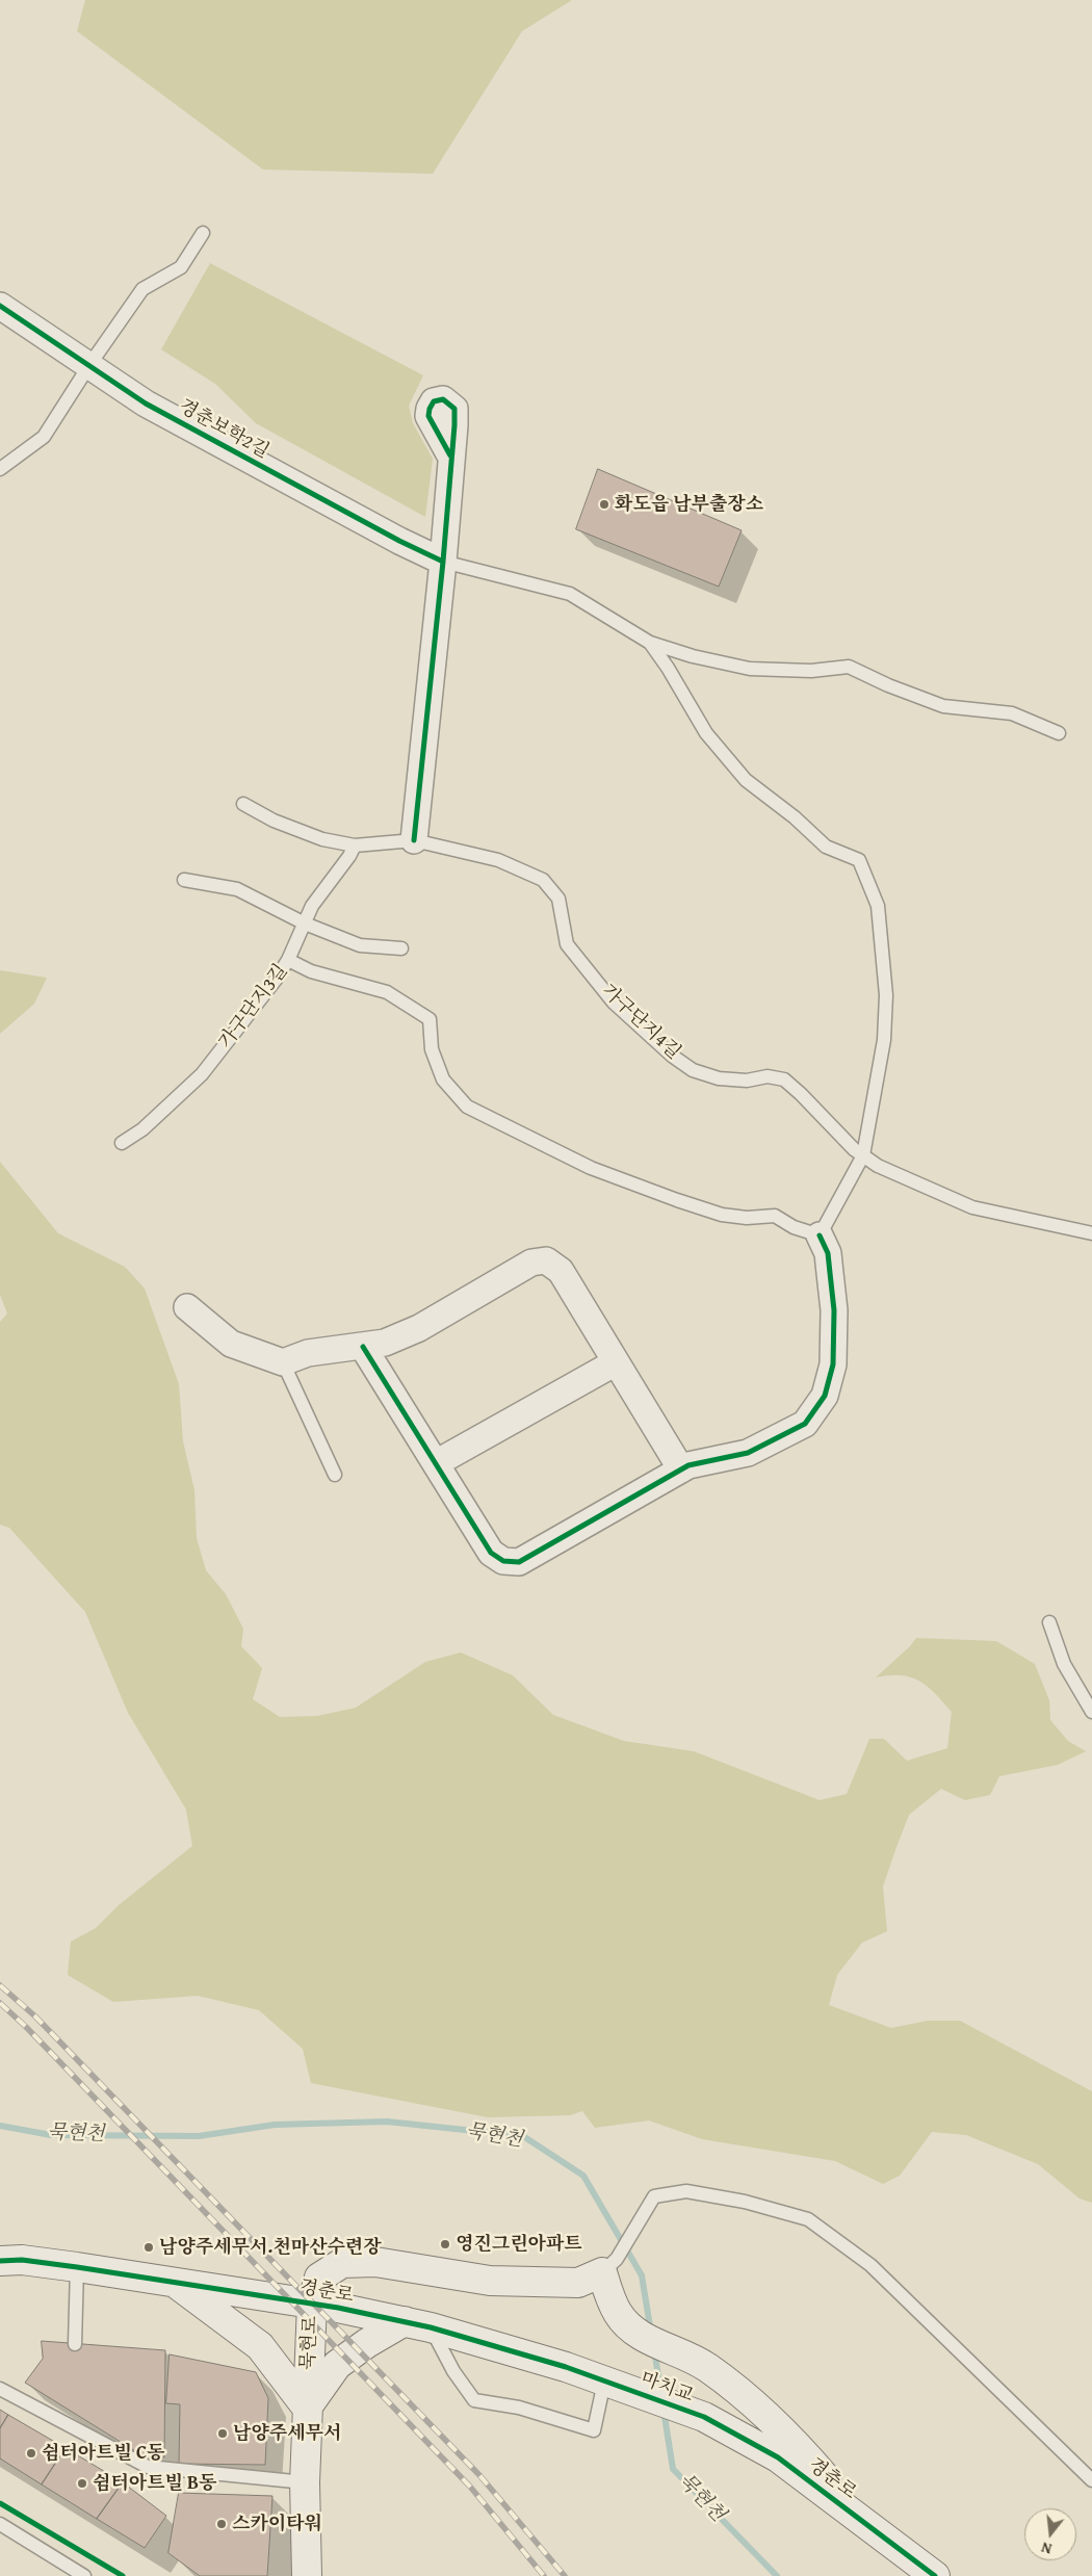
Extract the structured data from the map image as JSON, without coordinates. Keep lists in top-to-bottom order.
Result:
{
  "streets": {
    "street": [
      "경춘보학2길",
      "경춘로",
      "묵현로",
      "마치교"
    ],
    "lane": ["가구단지3길", "가구단지4길"]
  },
  "crossings": [
    ["가구단지3길", "가구단지4길"],
    ["경춘로", "묵현로"],
    ["경춘로", "마치교"]
  ],
  "water": ["묵현천"],
  "places": [
    "화도읍 남부출장소",
    "영진그린아파트",
    "남양주세무서.천마산수련장",
    "남양주세무서",
    "쉼터아트빌 C동",
    "쉼터아트빌 B동",
    "스카이타워"
  ],
  "north": "bottom"
}
